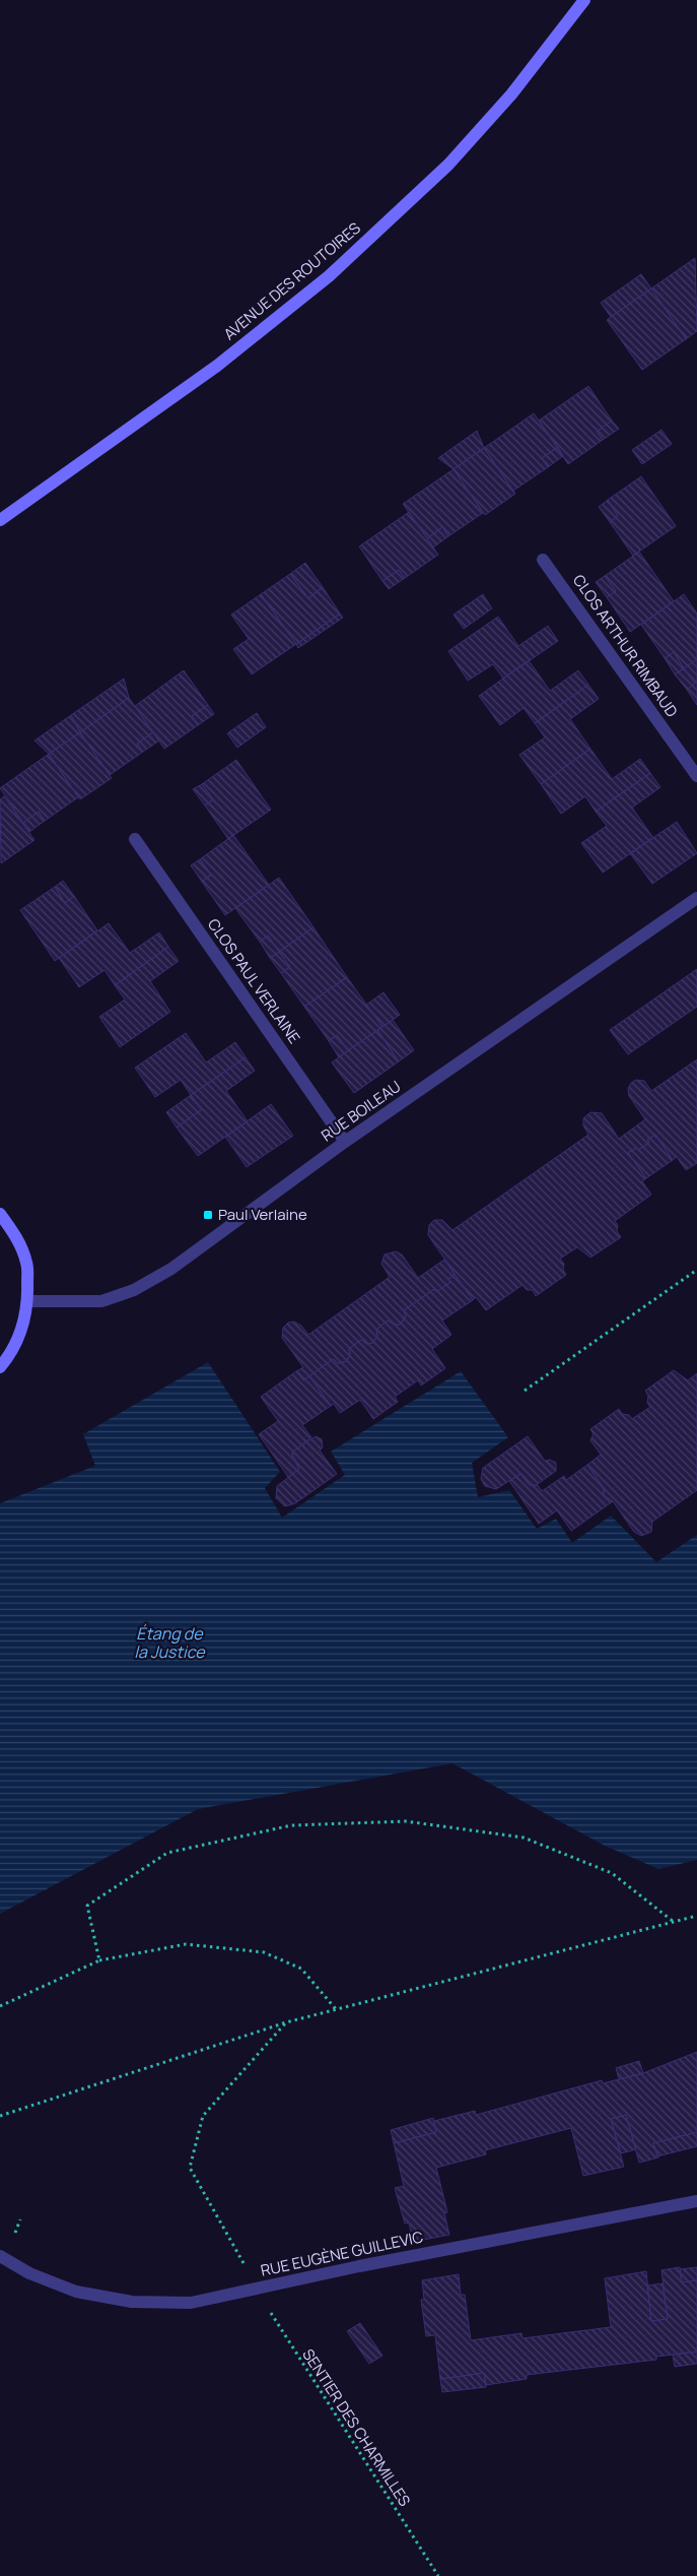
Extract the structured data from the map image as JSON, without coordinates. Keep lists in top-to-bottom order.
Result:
{
  "streets": {
    "street": [
      "AVENUE DES ROUTOIRES",
      "CLOS ARTHUR RIMBAUD",
      "CLOS PAUL VERLAINE",
      "RUE BOILEAU",
      "RUE EUGÈNE GUILLEVIC"
    ],
    "path": ["SENTIER DES CHARMILLES"]
  },
  "crossings": [
    ["CLOS PAUL VERLAINE", "RUE BOILEAU"],
    ["RUE EUGÈNE GUILLEVIC", "SENTIER DES CHARMILLES"]
  ],
  "water": ["Étang de la Justice"],
  "places": {
    "transit": ["Paul Verlaine"]
  }
}
